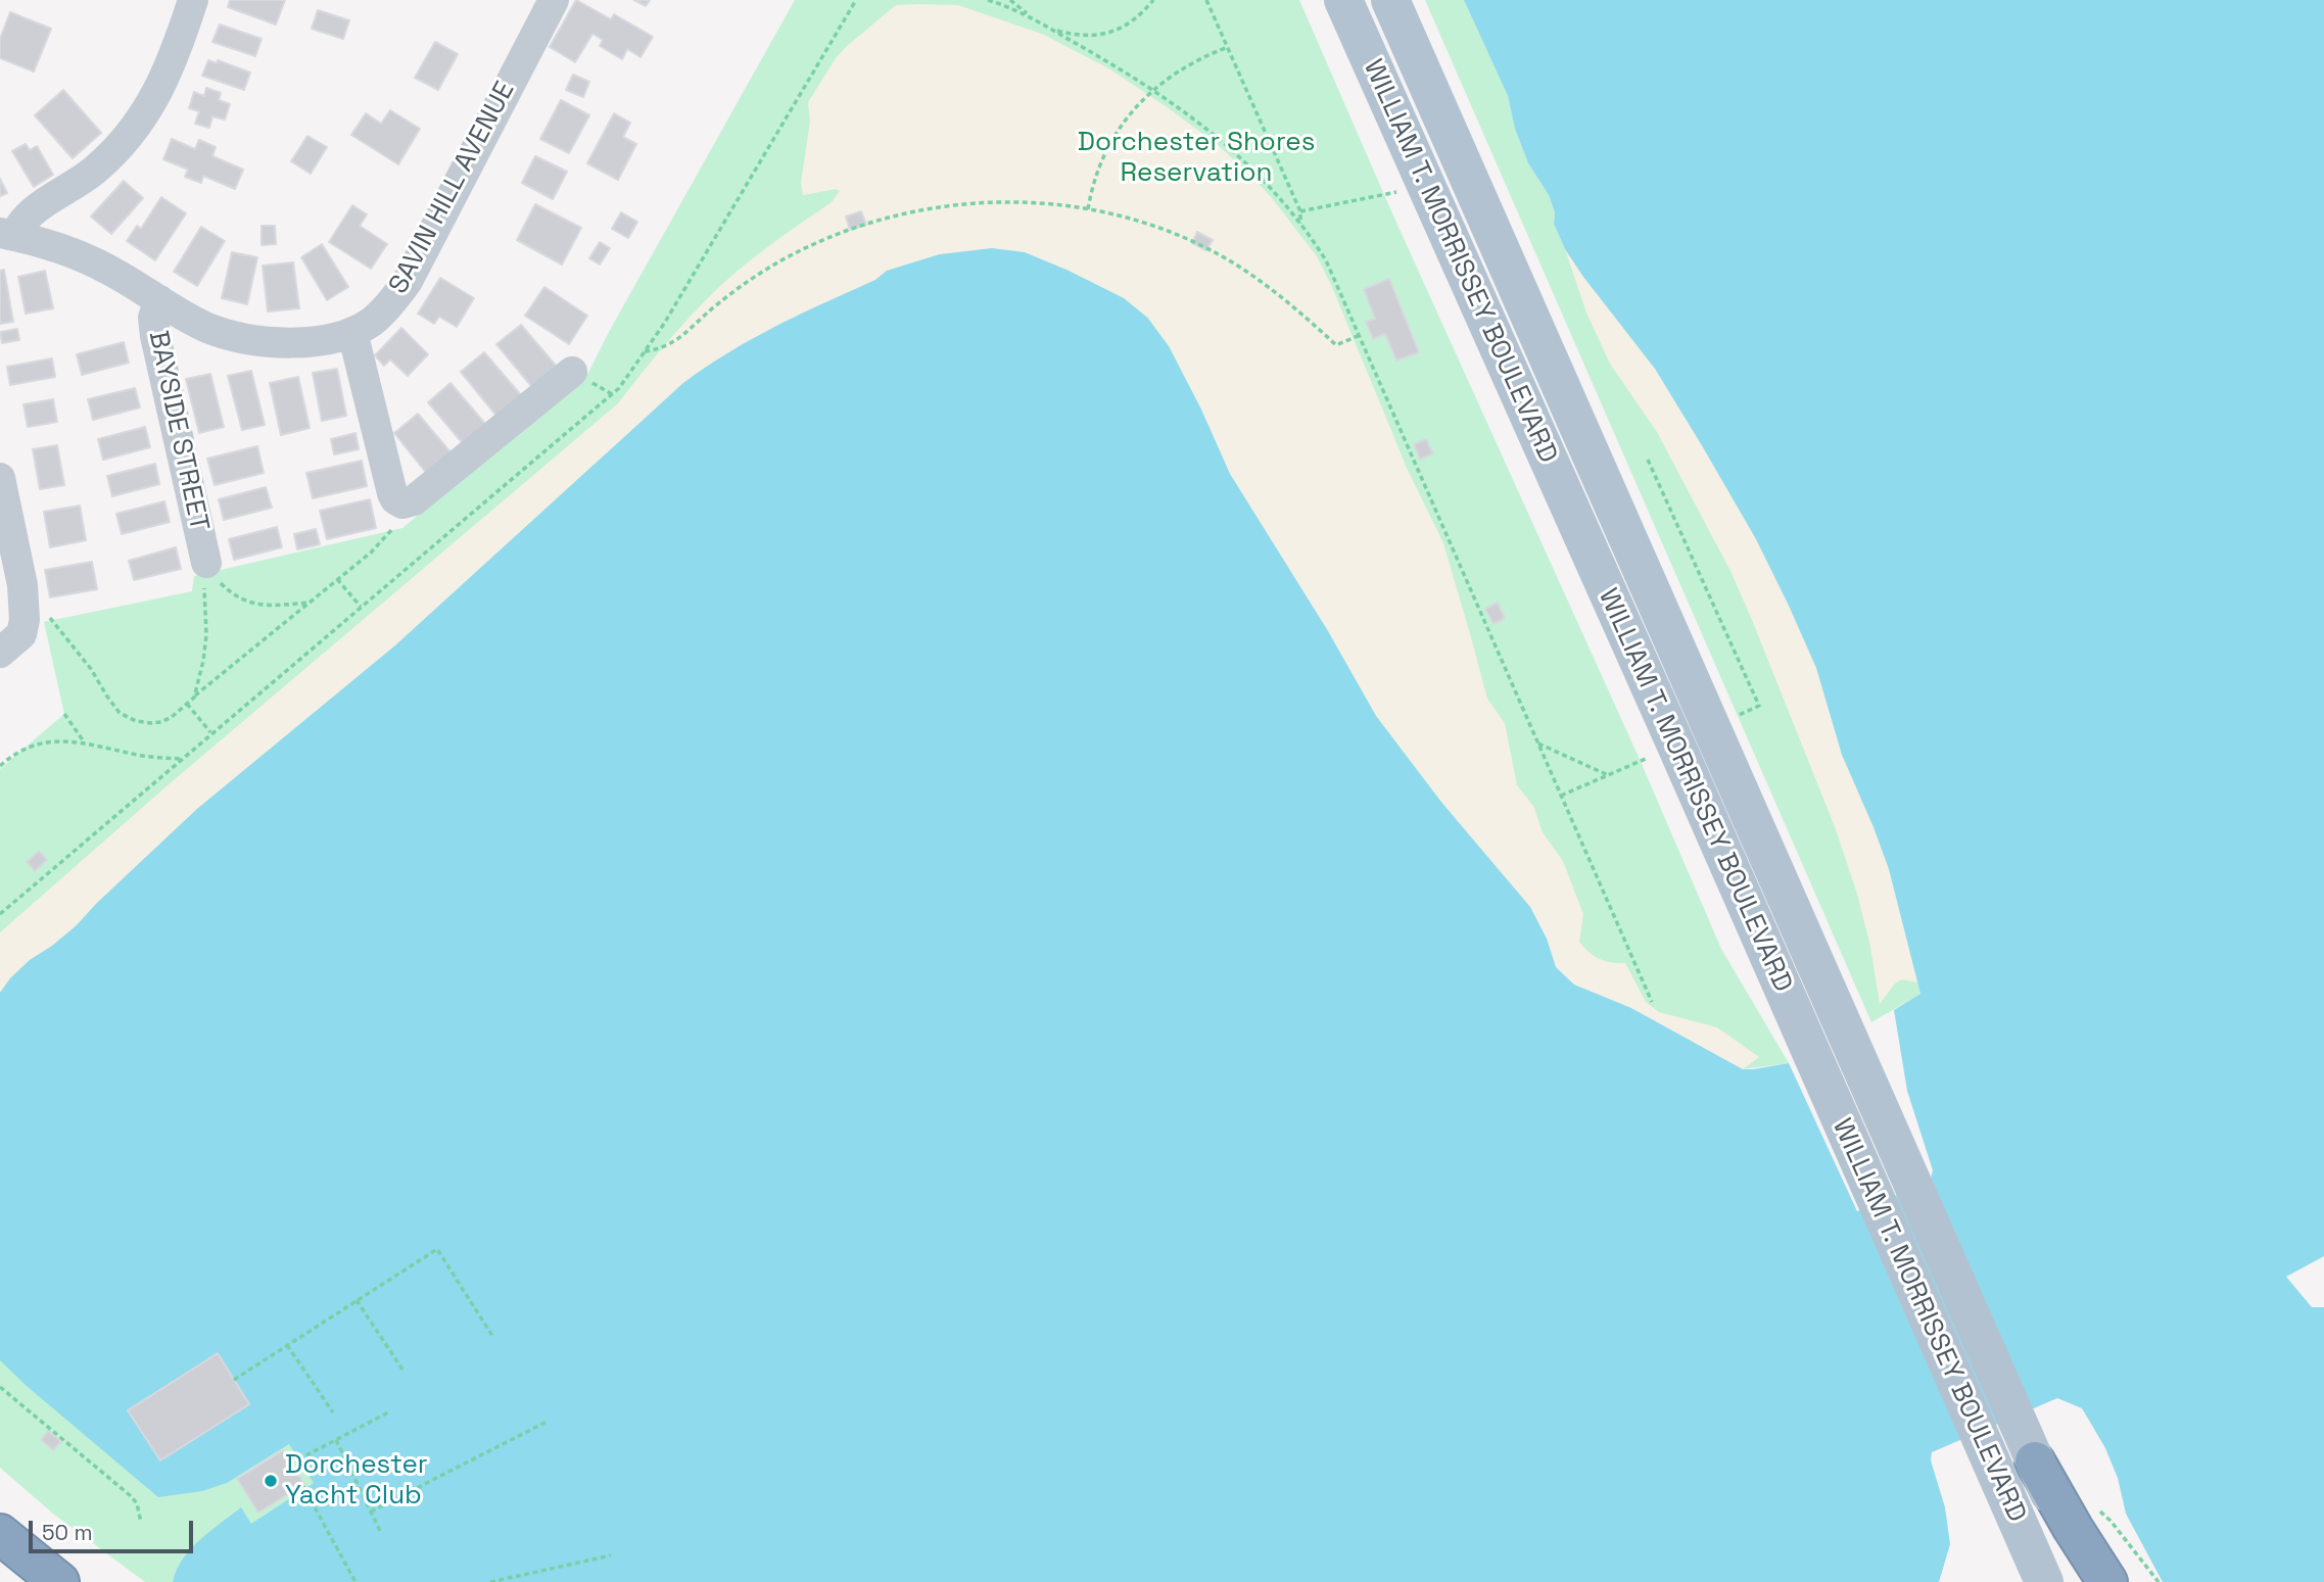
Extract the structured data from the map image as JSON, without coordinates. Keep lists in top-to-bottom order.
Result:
{
  "streets": {
    "main road": ["WILLIAM T. MORRISSEY BOULEVARD"],
    "street": ["SAVIN HILL AVENUE", "BAYSIDE STREET"]
  },
  "crossings": [
    ["SAVIN HILL AVENUE", "BAYSIDE STREET"]
  ],
  "parks": ["Dorchester Shores Reservation"],
  "places": ["Dorchester Yacht Club"],
  "scale_bar": "50 m"
}
